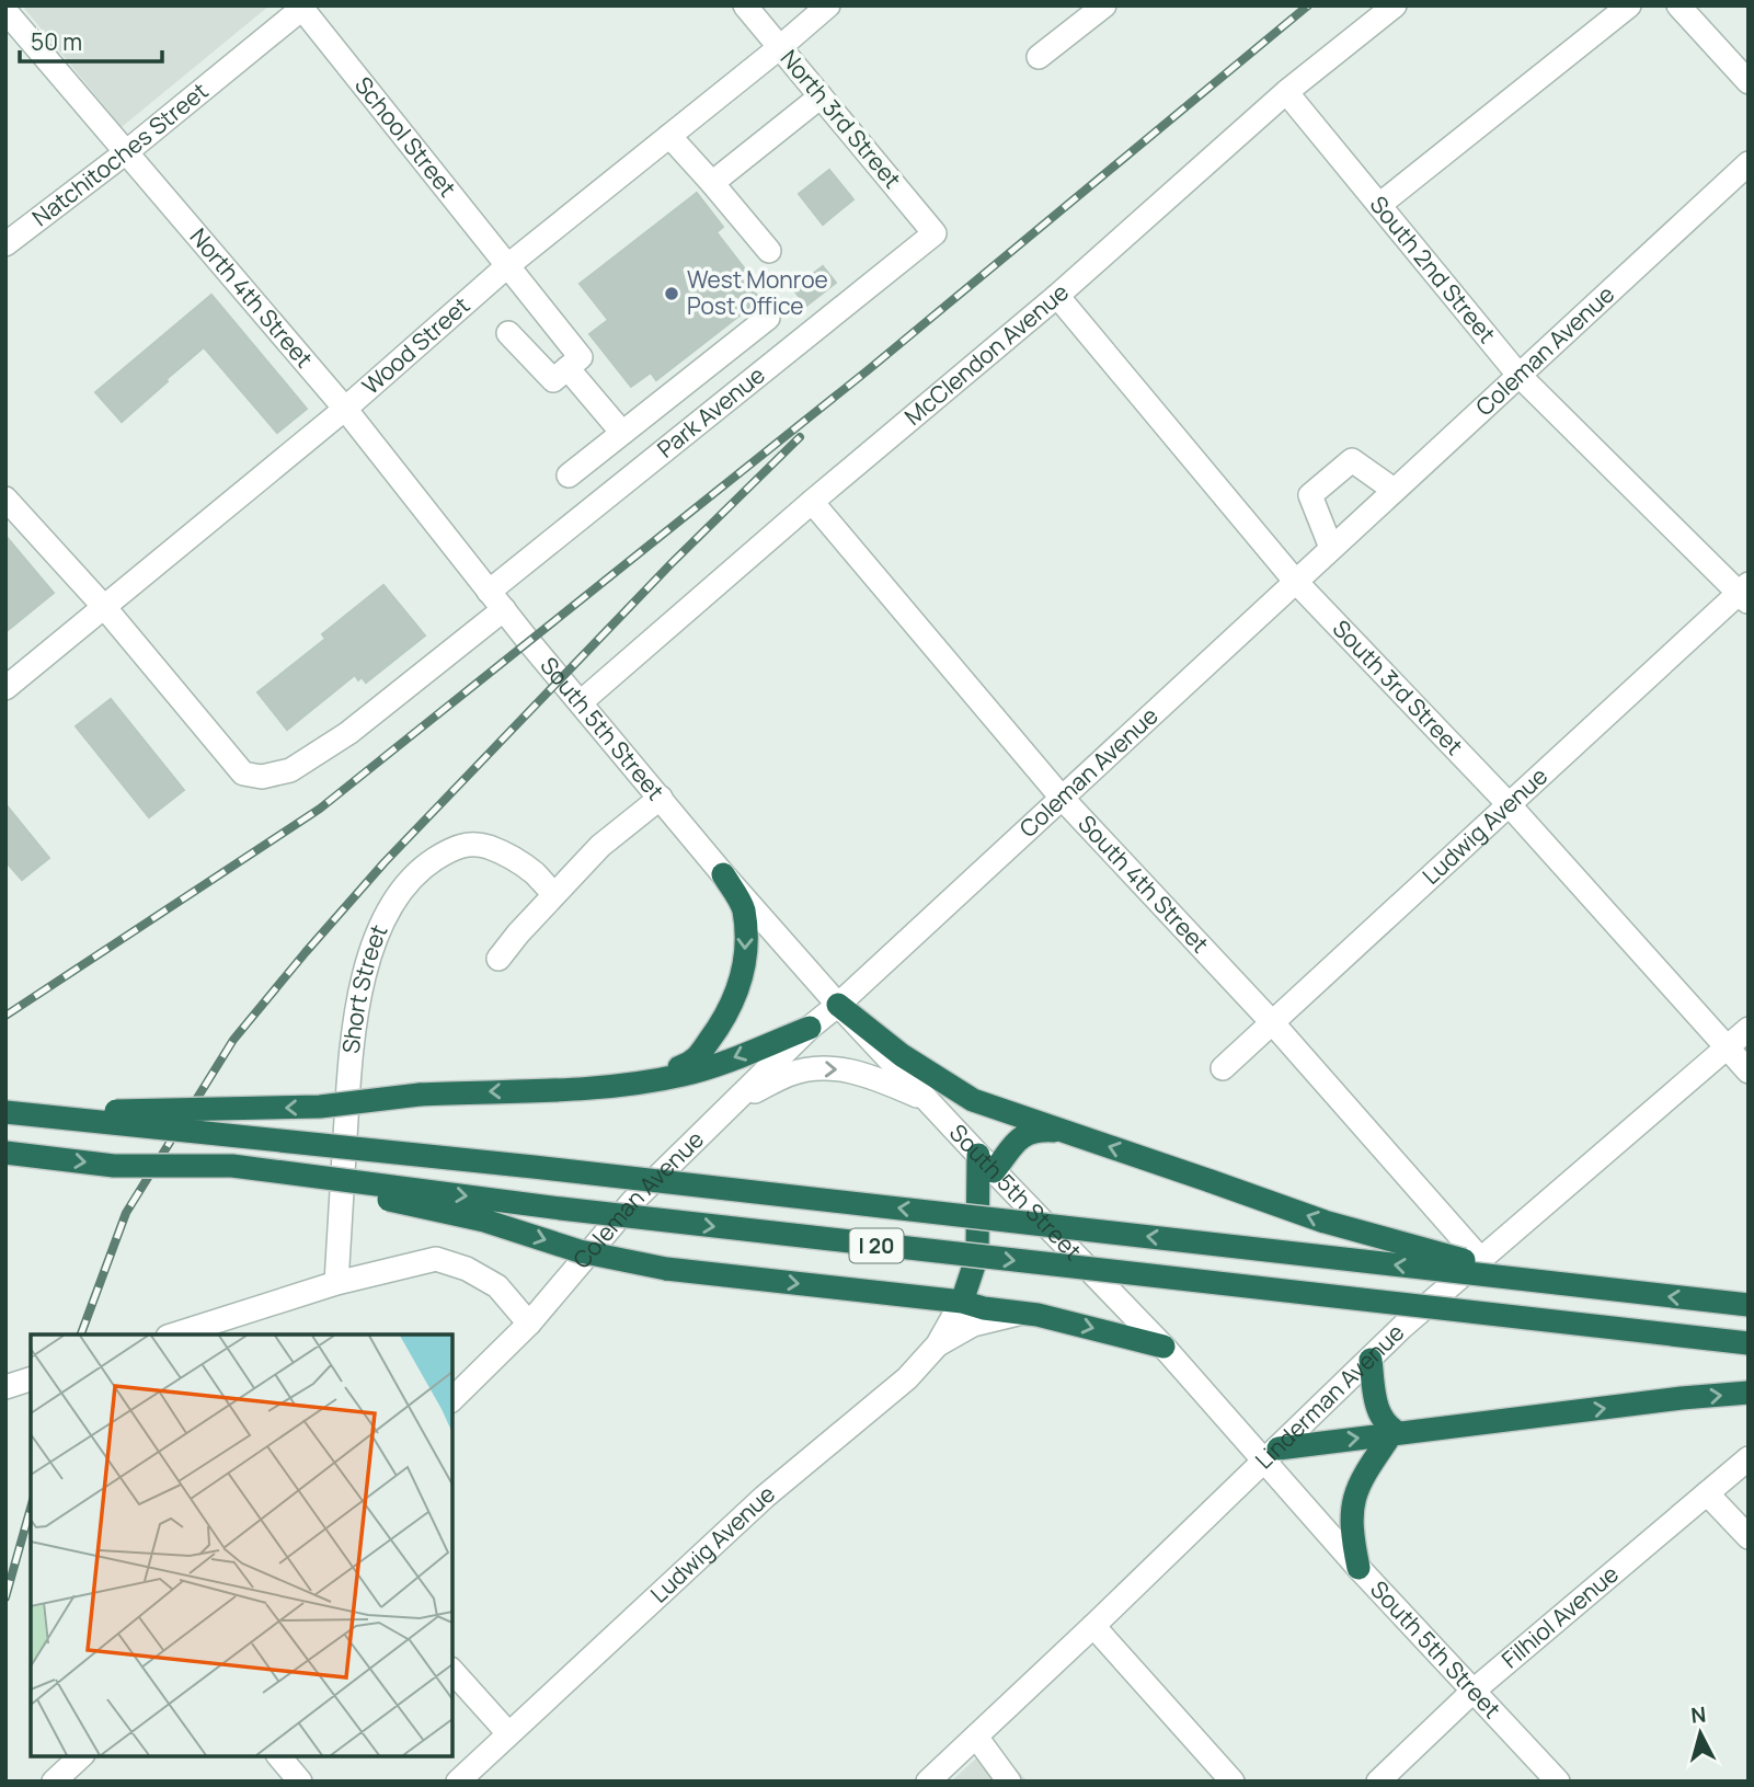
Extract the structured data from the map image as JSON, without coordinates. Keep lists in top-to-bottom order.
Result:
{
  "streets": {
    "highway": ["I 20"],
    "street": [
      "North 3rd Street",
      "School Street",
      "Natchitoches Street",
      "South 2nd Street",
      "North 4th Street",
      "Wood Street",
      "Coleman Avenue",
      "McClendon Avenue",
      "Park Avenue",
      "South 3rd Street",
      "South 5th Street",
      "Ludwig Avenue",
      "South 4th Street",
      "Short Street",
      "Linderman Avenue",
      "Filhiol Avenue"
    ]
  },
  "crossings": [
    ["North 3rd Street", "Wood Street"],
    ["North 3rd Street", "Park Avenue"],
    ["School Street", "Natchitoches Street"],
    ["School Street", "Wood Street"],
    ["Natchitoches Street", "North 4th Street"],
    ["South 2nd Street", "Coleman Avenue"],
    ["South 2nd Street", "McClendon Avenue"],
    ["South 2nd Street", "Ludwig Avenue"],
    ["North 4th Street", "Wood Street"],
    ["North 4th Street", "Park Avenue"],
    ["North 4th Street", "South 5th Street"],
    ["Coleman Avenue", "South 3rd Street"],
    ["Coleman Avenue", "South 5th Street"],
    ["Coleman Avenue", "South 4th Street"],
    ["McClendon Avenue", "South 3rd Street"],
    ["McClendon Avenue", "South 5th Street"],
    ["McClendon Avenue", "South 4th Street"],
    ["Park Avenue", "South 5th Street"],
    ["South 3rd Street", "Ludwig Avenue"],
    ["South 3rd Street", "Linderman Avenue"],
    ["South 5th Street", "Linderman Avenue"],
    ["South 5th Street", "Filhiol Avenue"],
    ["Ludwig Avenue", "South 4th Street"],
    ["South 4th Street", "Linderman Avenue"]
  ],
  "places": ["West Monroe Post Office"],
  "scale_bar": "50 m",
  "north": "top"
}
